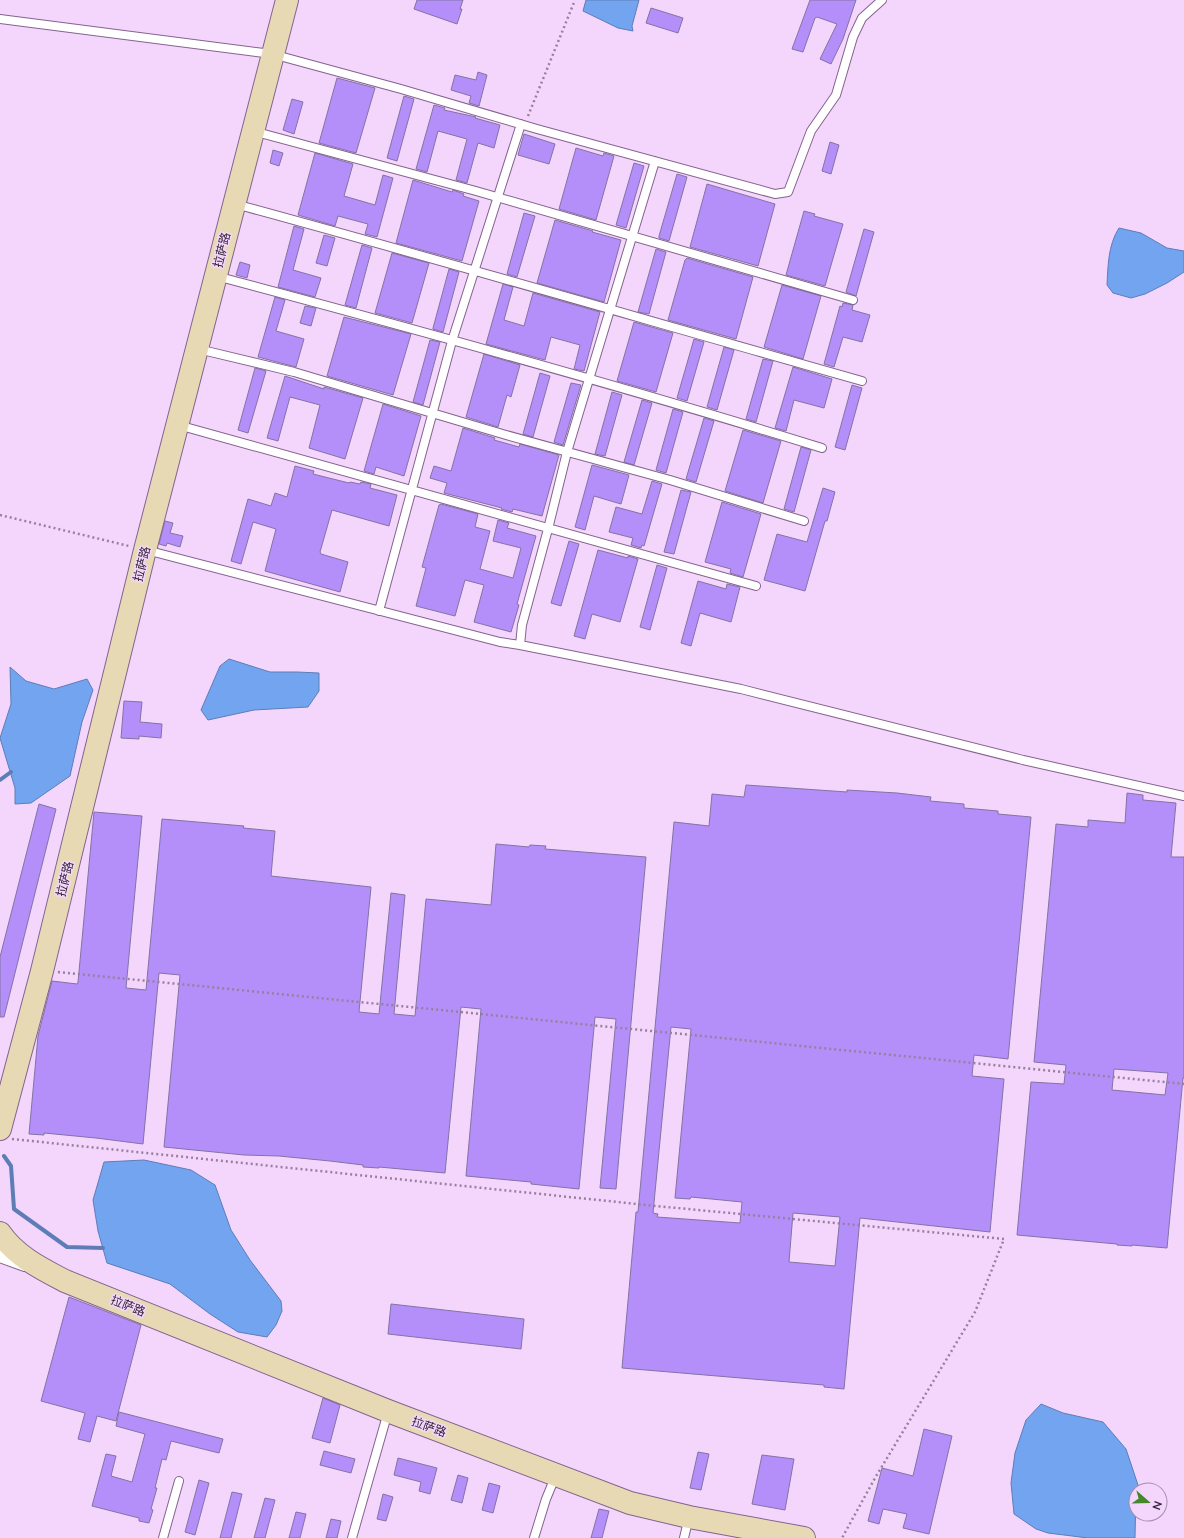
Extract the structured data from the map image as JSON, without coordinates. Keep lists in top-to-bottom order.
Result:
{
  "streets": {
    "street": ["拉萨路"]
  },
  "north": "right"
}
